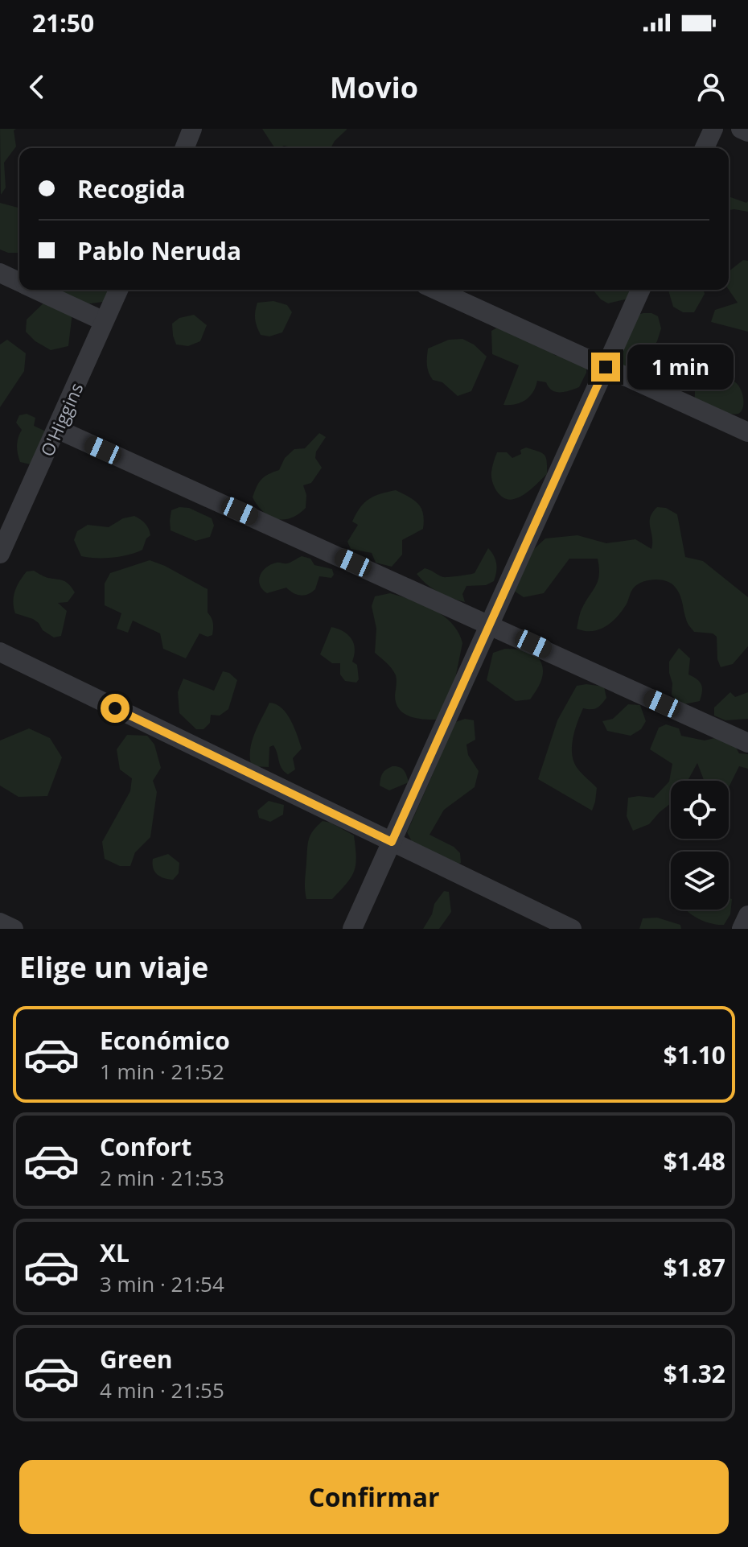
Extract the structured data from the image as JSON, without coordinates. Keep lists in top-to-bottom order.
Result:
{
  "streets": {
    "street": ["O'Higgins"]
  },
  "page": {
    "status": "21:50",
    "header": "Movio",
    "banner": ["Recogida", "Pablo Neruda"],
    "bubble": "1 min",
    "heading": "Elige un viaje",
    "list": [
      {
        "name": "Económico",
        "note": "1 min · 21:52",
        "value": "$1.10"
      },
      {
        "name": "Confort",
        "note": "2 min · 21:53",
        "value": "$1.48"
      },
      {
        "name": "XL",
        "note": "3 min · 21:54",
        "value": "$1.87"
      },
      {
        "name": "Green",
        "note": "4 min · 21:55",
        "value": "$1.32"
      }
    ],
    "buttons": "Confirmar"
  }
}
